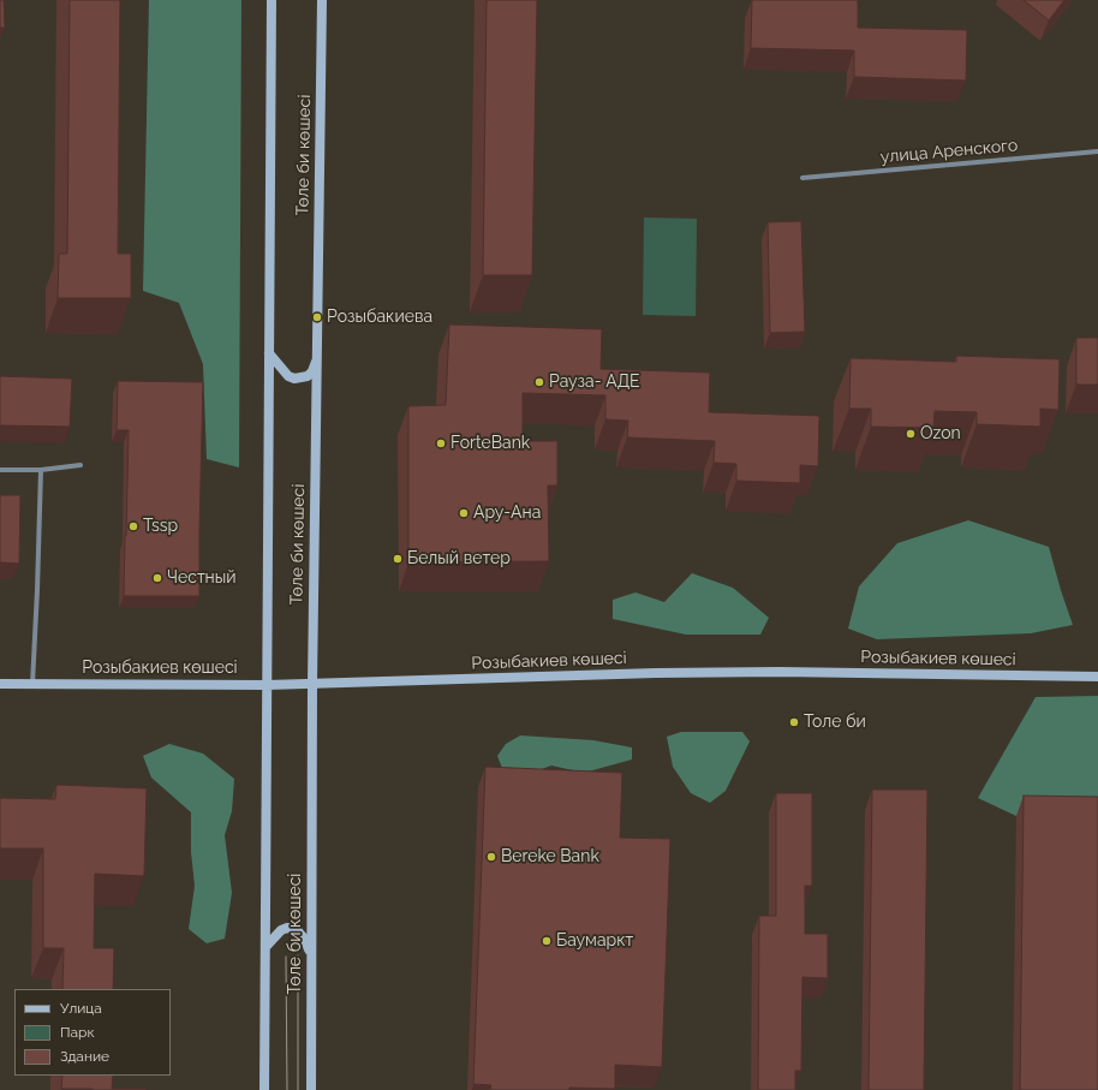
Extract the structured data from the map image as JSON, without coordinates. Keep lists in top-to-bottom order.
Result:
{
  "streets": {
    "main road": ["Төле би көшесі", "Розыбакиев көшесі"],
    "street": ["улица Аренского"]
  },
  "crossings": [
    ["Төле би көшесі", "Розыбакиев көшесі"]
  ],
  "places": [
    "Розыбакиева",
    "Рауза- АДЕ",
    "Ozon",
    "ForteBank",
    "Ару-Ана",
    "Tssp",
    "Белый ветер",
    "Честный",
    "Толе би",
    "Bereke Bank",
    "Баумаркт"
  ],
  "legend": ["Улица", "Парк", "Здание"]
}
